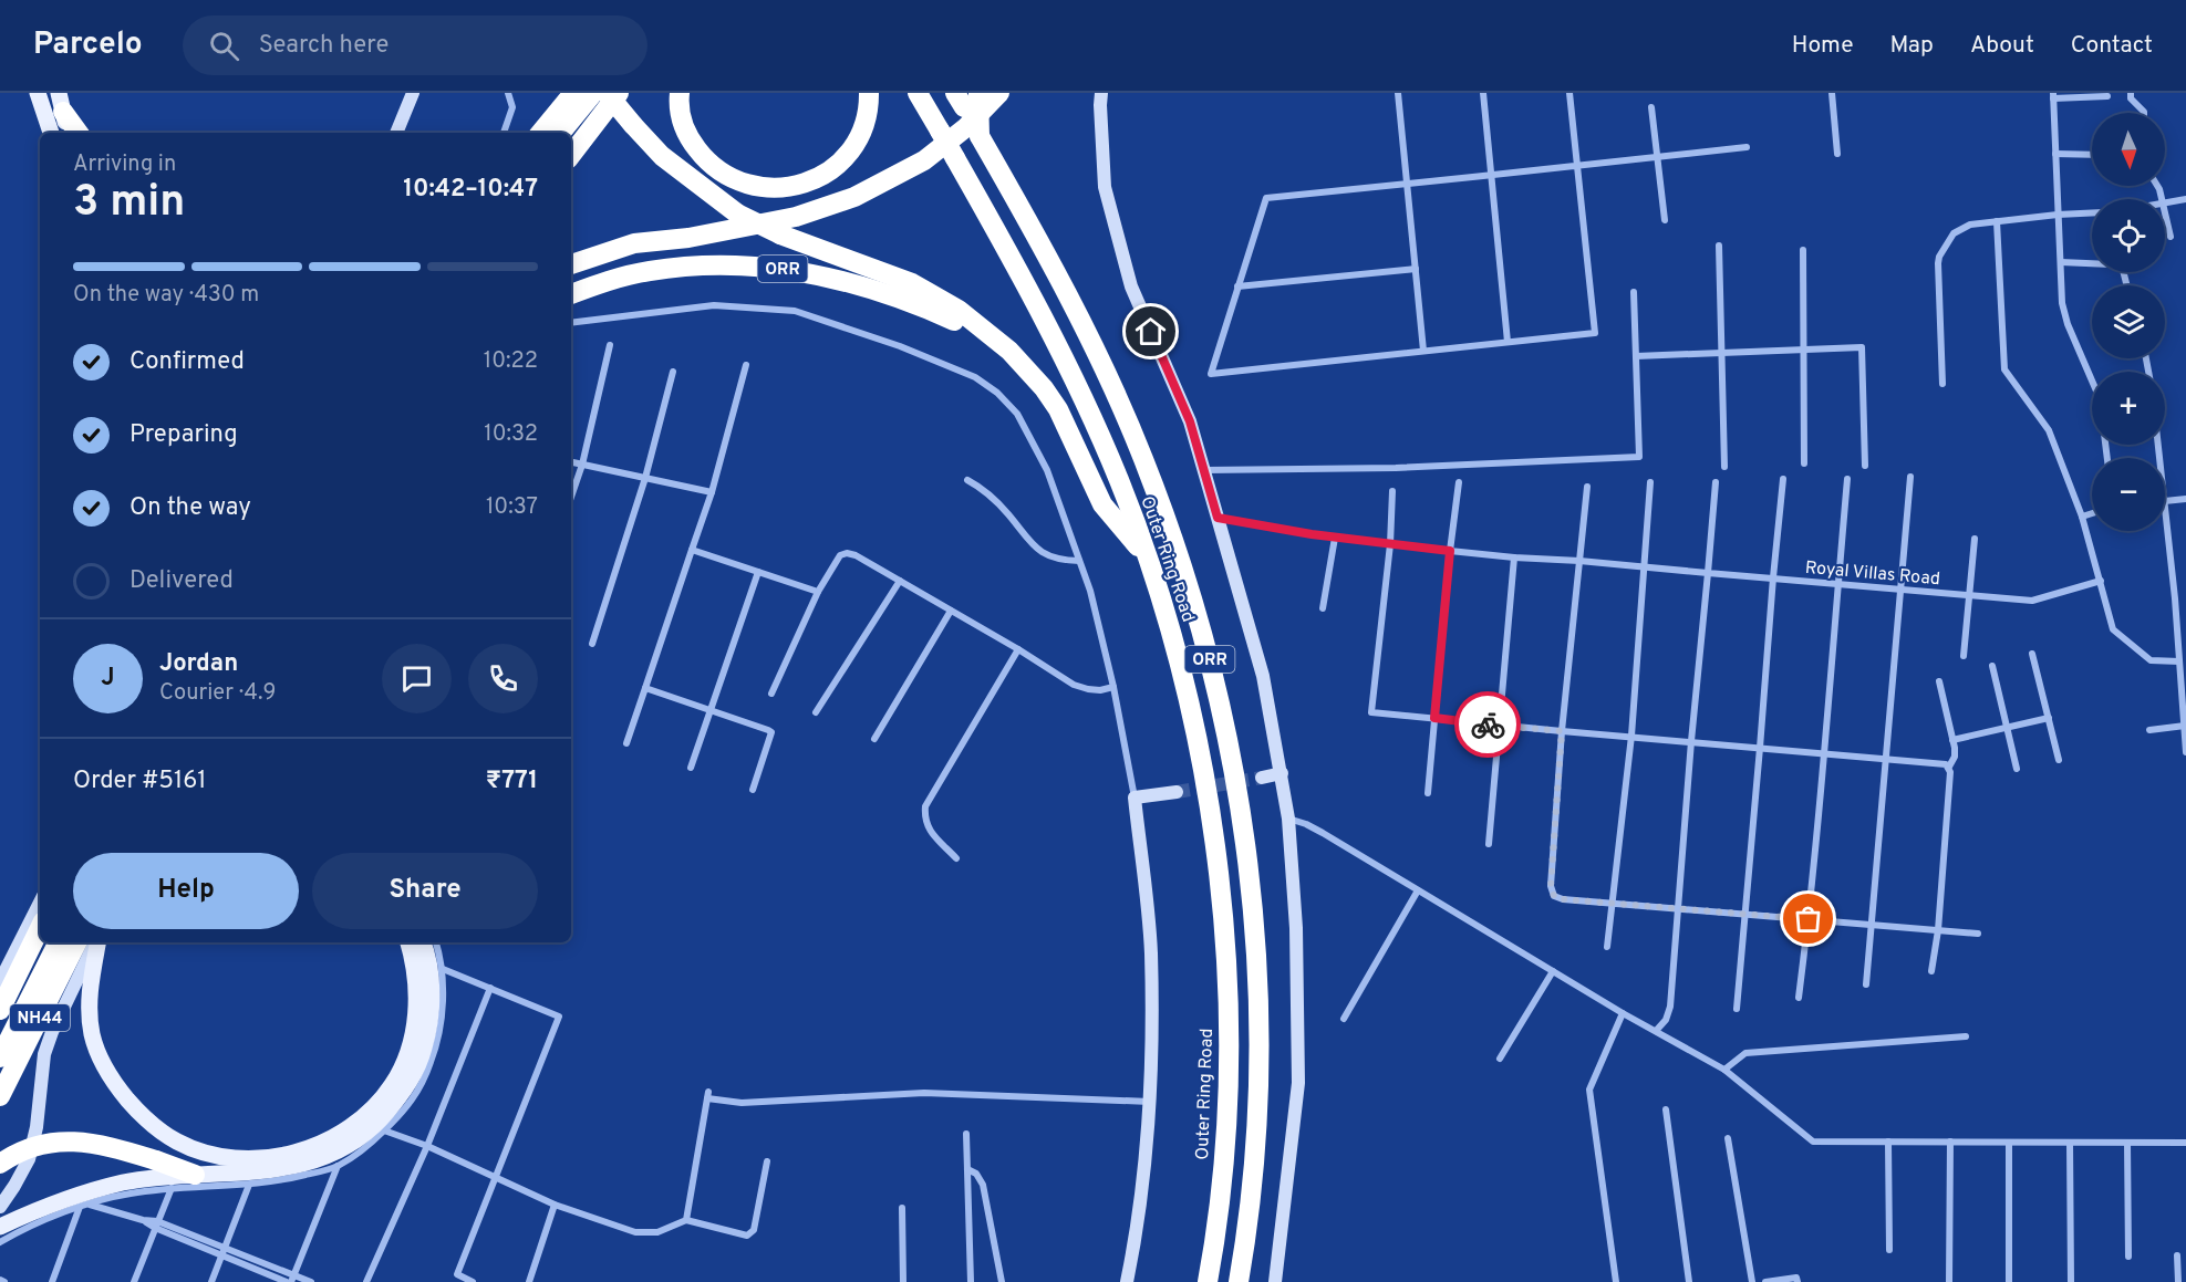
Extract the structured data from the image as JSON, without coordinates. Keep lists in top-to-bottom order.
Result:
{
  "streets": {
    "highway": ["ORR", "Outer Ring Road", "NH44"],
    "street": ["Royal Villas Road"]
  },
  "crossings": [
    ["ORR", "Outer Ring Road"]
  ],
  "north": "bottom",
  "page": {
    "header": "Parcelo",
    "search": "Search here",
    "nav": [
      "Home",
      "Map",
      "About",
      "Contact"
    ],
    "map_buttons": ["+", "−"],
    "heading": ["3 min", "Arriving in", "10:42–10:47"],
    "panel": [
      "Jordan",
      "Courier · 4.9",
      "Order #5161",
      "₹771"
    ],
    "bar": "On the way · 430 m",
    "list": [
      ["Confirmed", "10:22"],
      ["Preparing", "10:32"],
      ["On the way", "10:37"],
      "Delivered"
    ],
    "round": "J",
    "buttons": ["Help", "Share"]
  }
}
